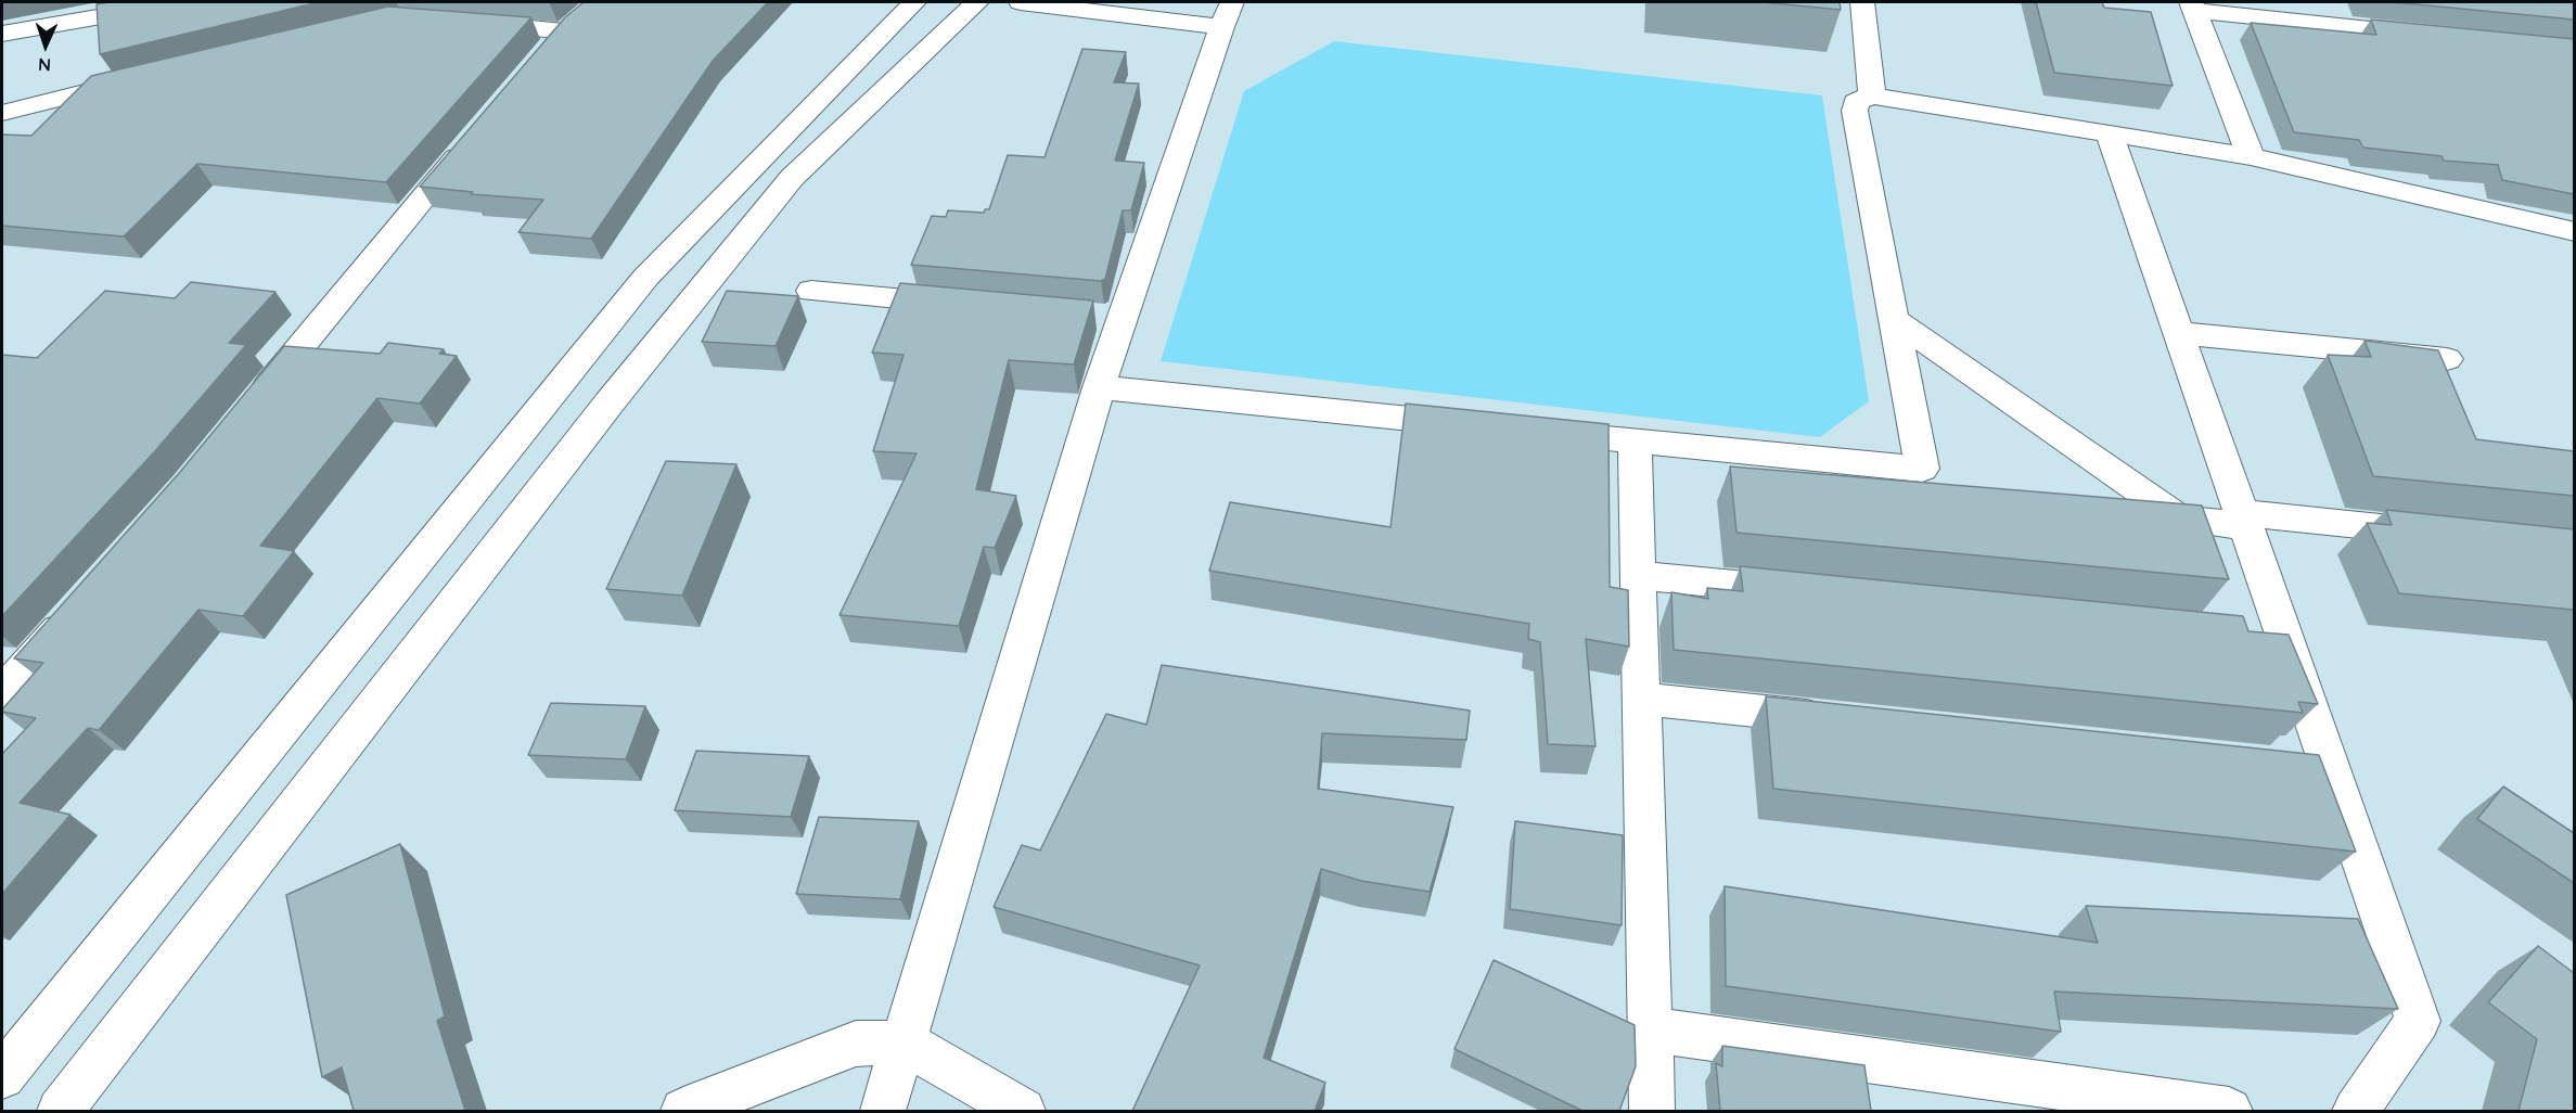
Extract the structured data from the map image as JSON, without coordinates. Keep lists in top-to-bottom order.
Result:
{
  "north": "bottom"
}
